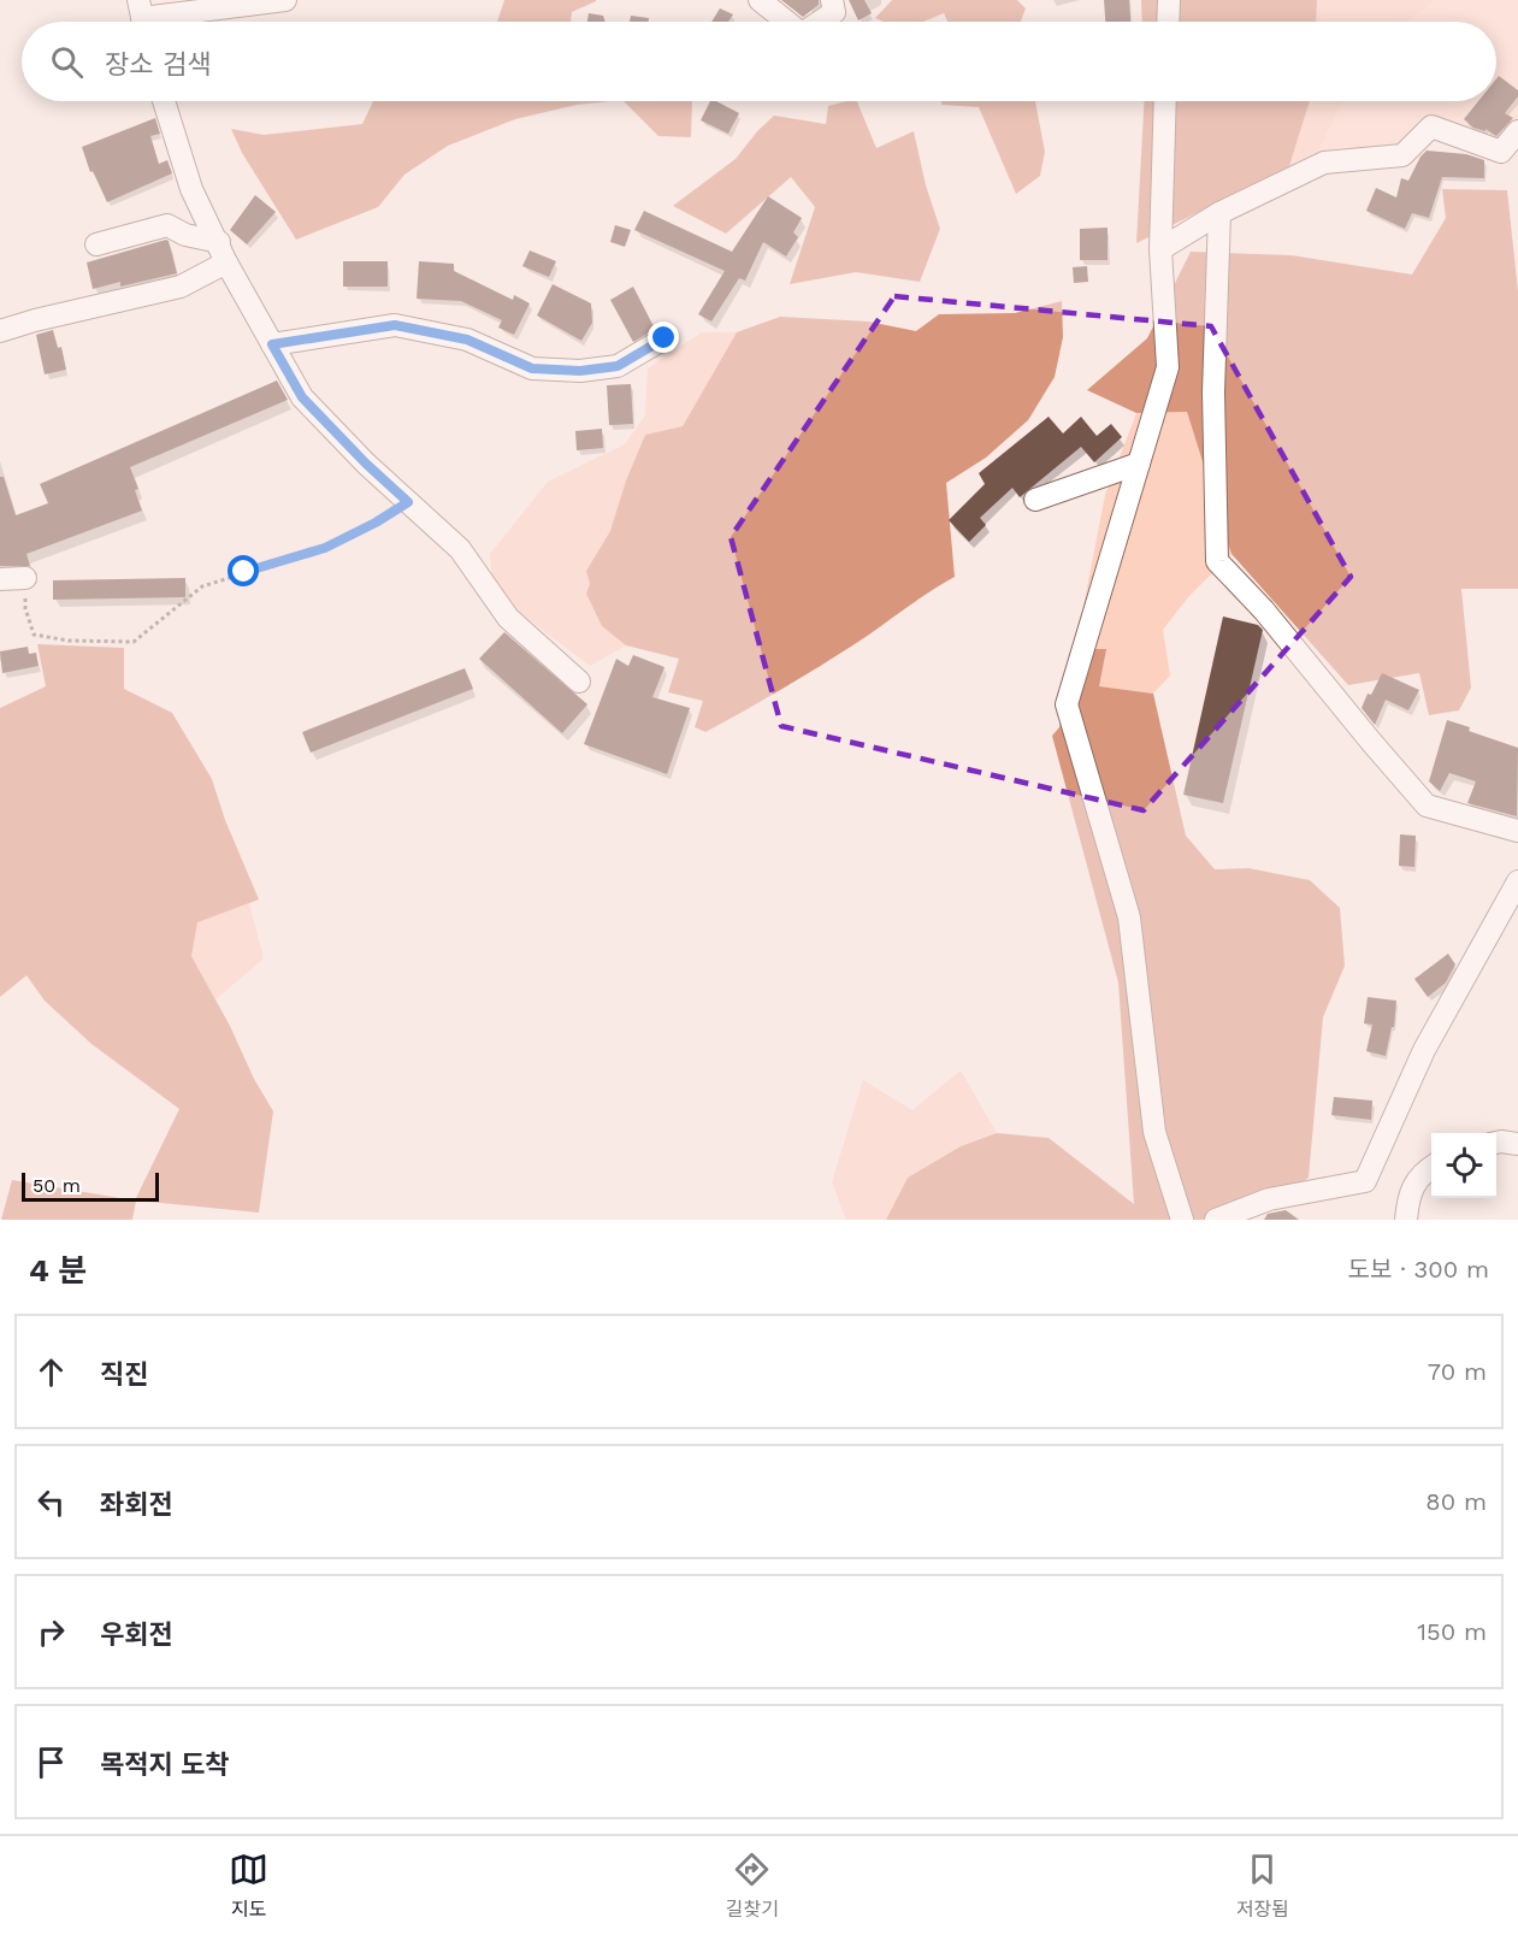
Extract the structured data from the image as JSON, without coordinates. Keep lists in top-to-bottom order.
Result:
{
  "scale_bar": "50 m",
  "page": {
    "search": "장소 검색",
    "scale": "50 m",
    "heading": ["4 분", "도보 · 300 m"],
    "list": [
      ["직진", "70 m"],
      ["좌회전", "80 m"],
      ["우회전", "150 m"],
      "목적지 도착"
    ],
    "nav": ["지도", "길찾기", "저장됨"]
  }
}
